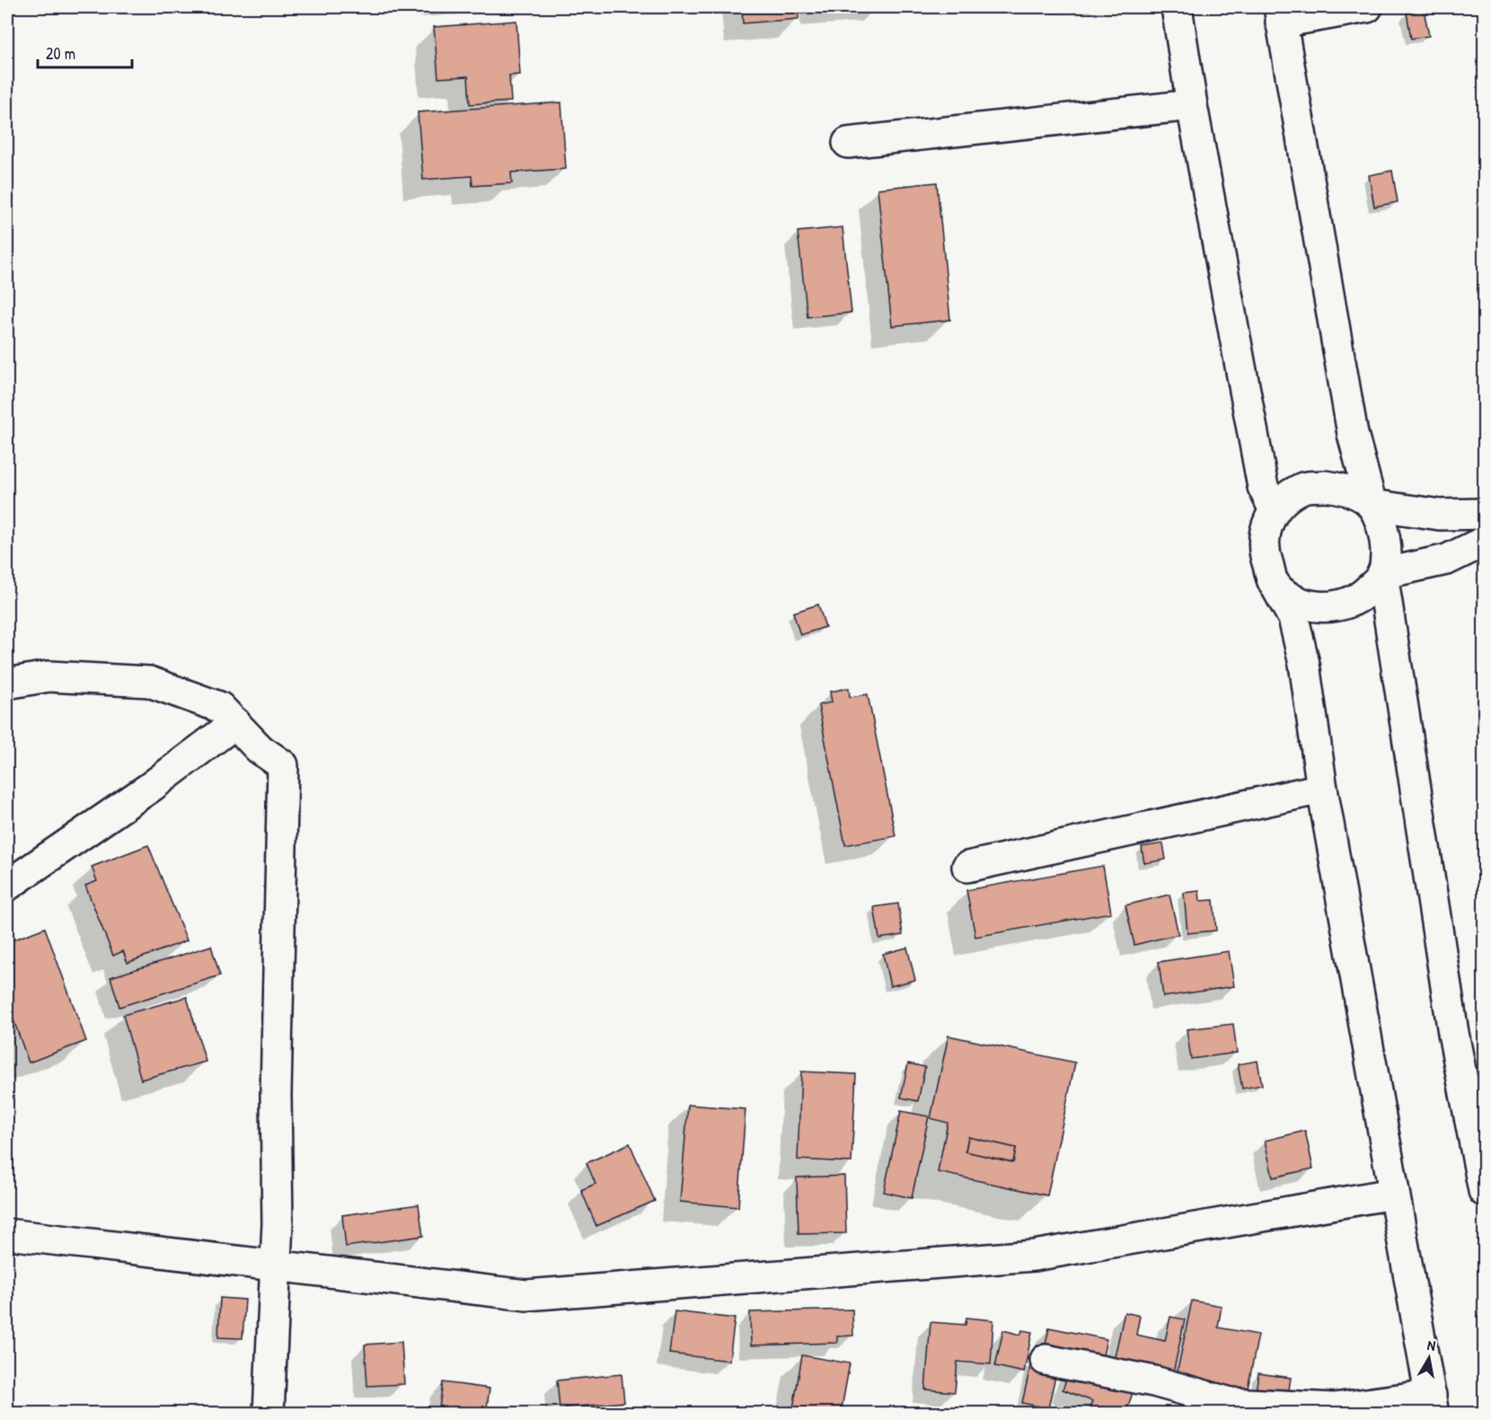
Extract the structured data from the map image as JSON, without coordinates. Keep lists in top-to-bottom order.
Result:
{
  "scale_bar": "20 m",
  "north": "top"
}
